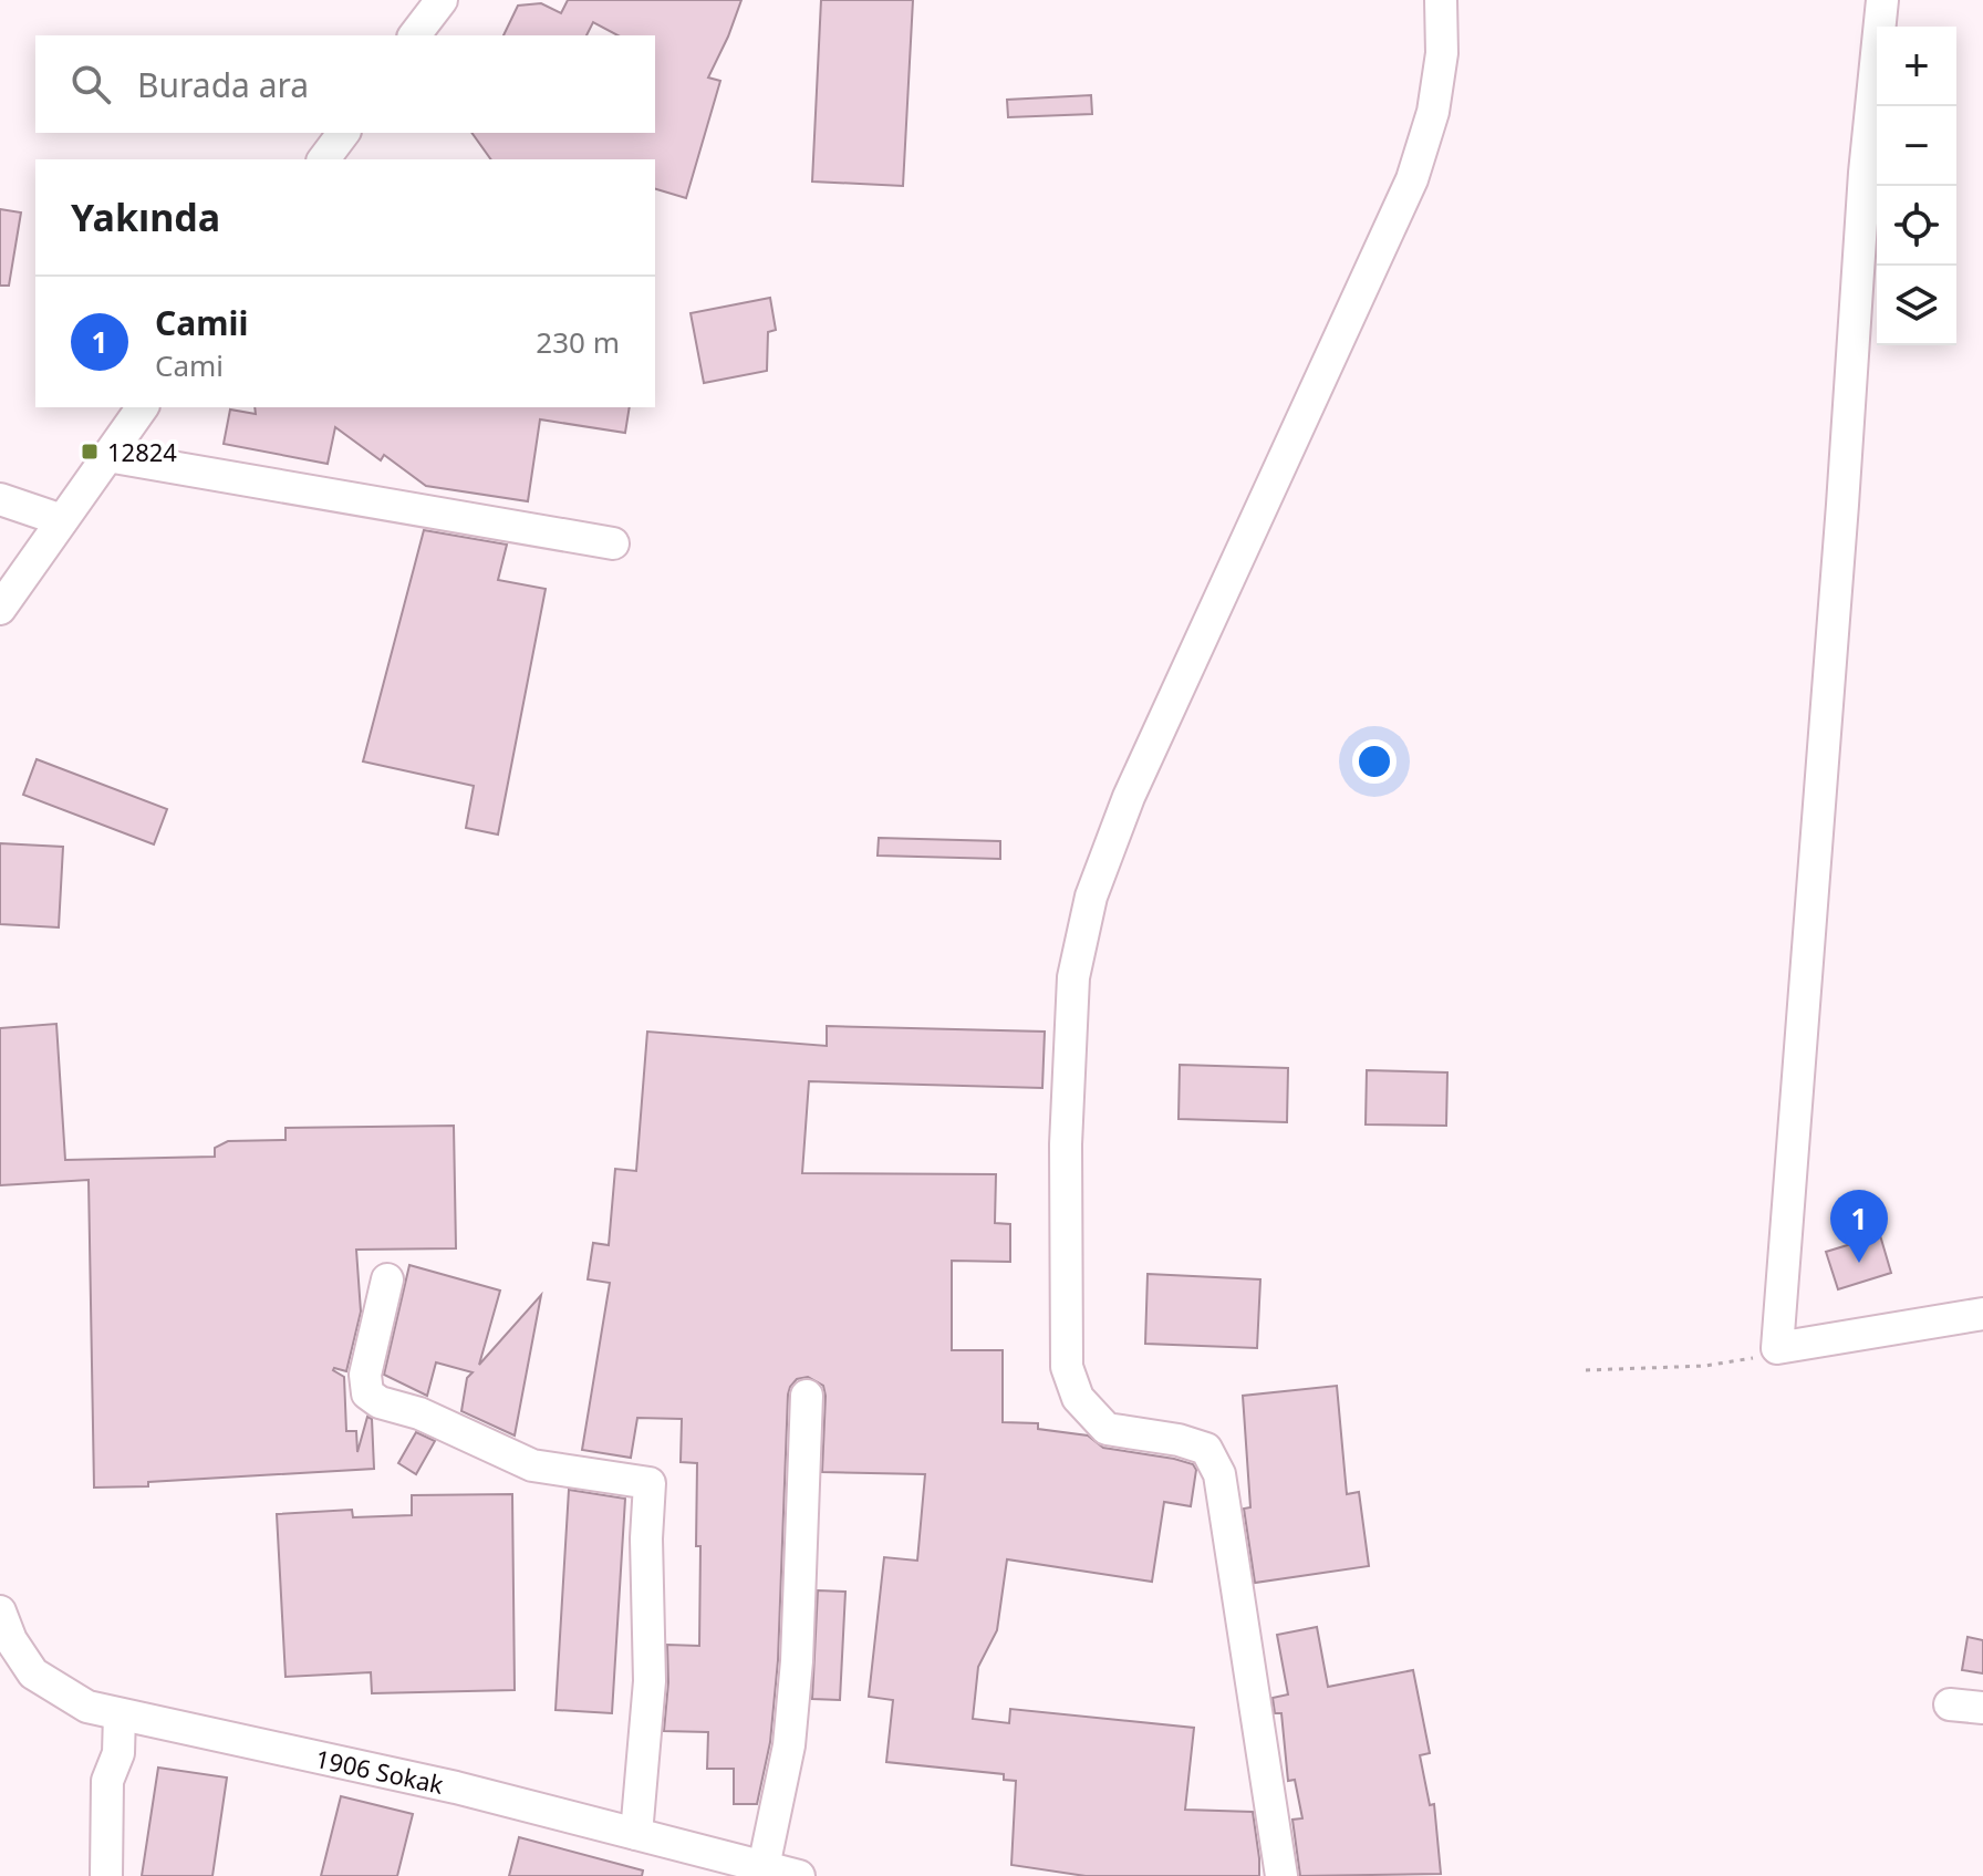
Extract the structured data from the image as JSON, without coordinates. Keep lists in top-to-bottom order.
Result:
{
  "streets": {
    "street": ["1906 Sokak"]
  },
  "places": {
    "transit": ["12824"]
  },
  "page": {
    "map_buttons": ["+", "−"],
    "search": "Burada ara",
    "heading": "Yakında",
    "list": [
      {
        "mark": "1",
        "name": "Camii",
        "note": "Cami",
        "value": "230 m"
      }
    ],
    "pins": "1"
  }
}
